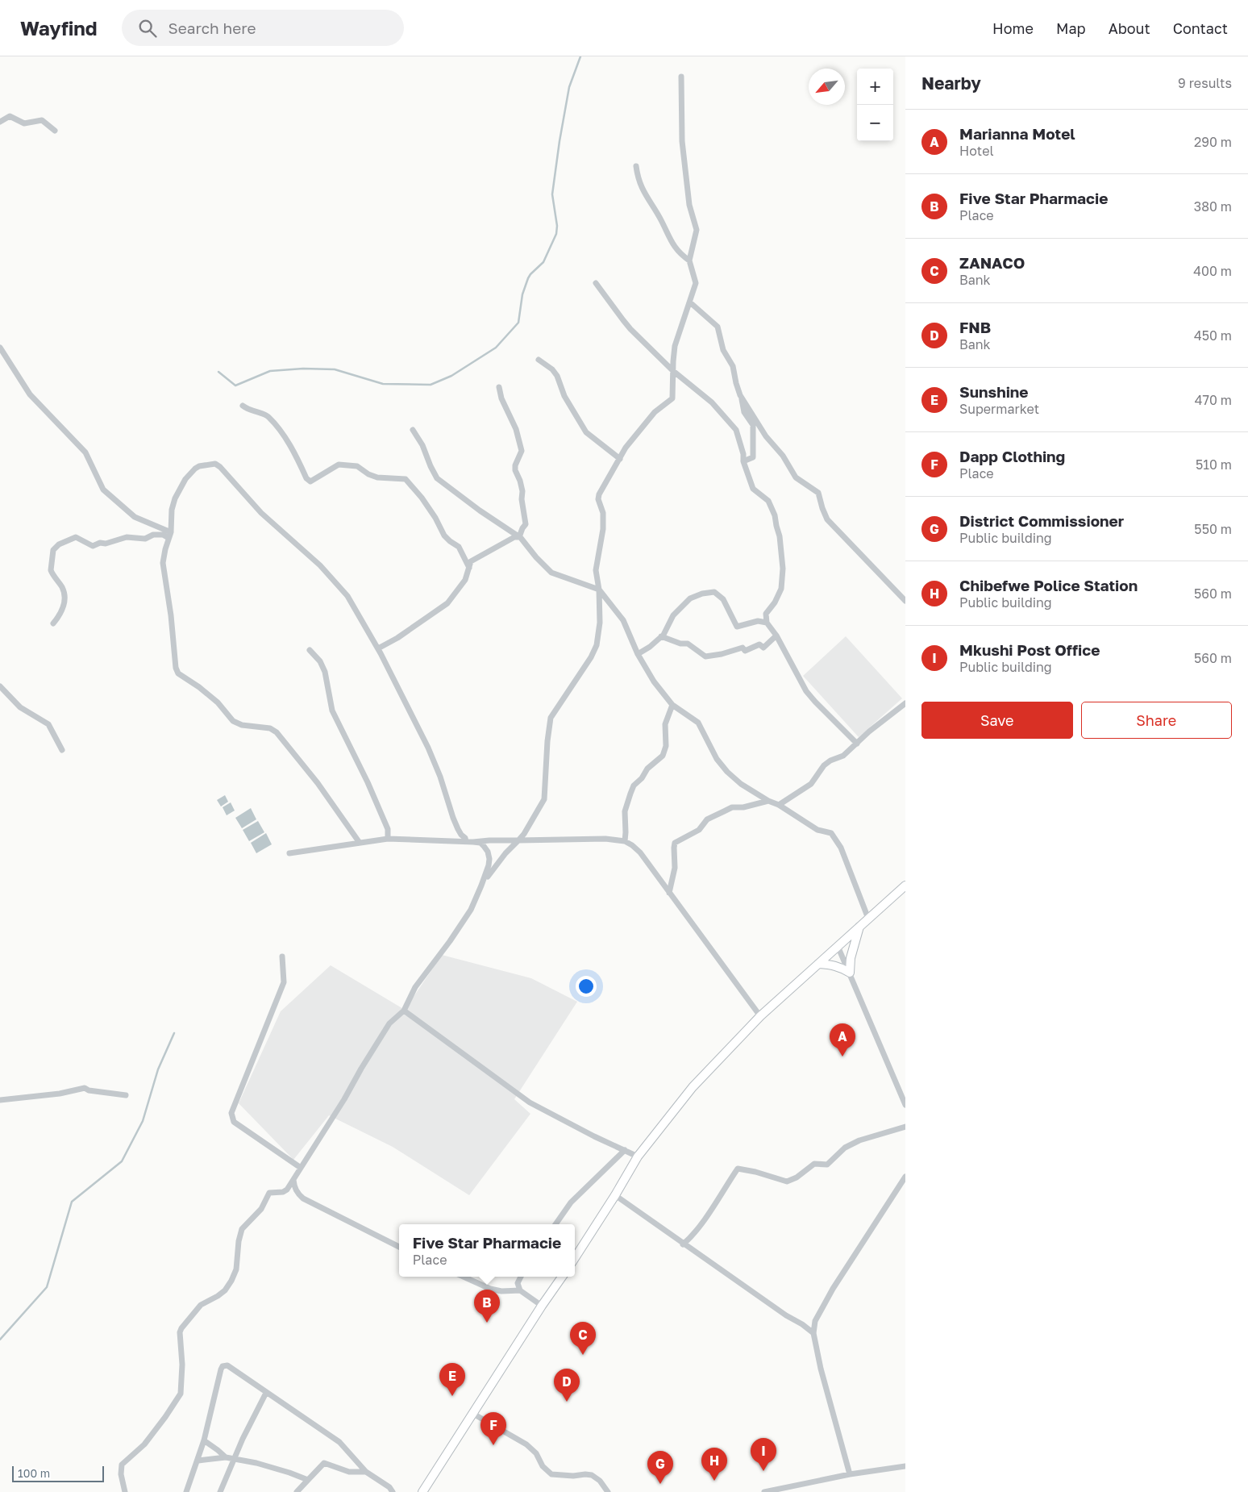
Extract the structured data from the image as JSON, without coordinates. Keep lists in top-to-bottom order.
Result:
{
  "scale_bar": "100 m",
  "north": "bottom left",
  "page": {
    "header": "Wayfind",
    "search": "Search here",
    "nav": [
      "Home",
      "Map",
      "About",
      "Contact"
    ],
    "heading": ["Nearby", "9 results"],
    "map_buttons": ["+", "−"],
    "list": [
      {
        "mark": "A",
        "name": "Marianna Motel",
        "note": "Hotel",
        "value": "290 m"
      },
      {
        "mark": "B",
        "name": "Five Star Pharmacie",
        "note": "Place",
        "value": "380 m"
      },
      {
        "mark": "C",
        "name": "ZANACO",
        "note": "Bank",
        "value": "400 m"
      },
      {
        "mark": "D",
        "name": "FNB",
        "note": "Bank",
        "value": "450 m"
      },
      {
        "mark": "E",
        "name": "Sunshine",
        "note": "Supermarket",
        "value": "470 m"
      },
      {
        "mark": "F",
        "name": "Dapp Clothing",
        "note": "Place",
        "value": "510 m"
      },
      {
        "mark": "G",
        "name": "District Commissioner",
        "note": "Public building",
        "value": "550 m"
      },
      {
        "mark": "H",
        "name": "Chibefwe Police Station",
        "note": "Public building",
        "value": "560 m"
      },
      {
        "mark": "I",
        "name": "Mkushi Post Office",
        "note": "Public building",
        "value": "560 m"
      }
    ],
    "buttons": ["Save", "Share"],
    "pins": [
      "A",
      "B",
      "C",
      "E",
      "D",
      "F",
      "I",
      "H",
      "G"
    ],
    "popup": ["Five Star Pharmacie", "Place"],
    "scale": "100 m"
  }
}
